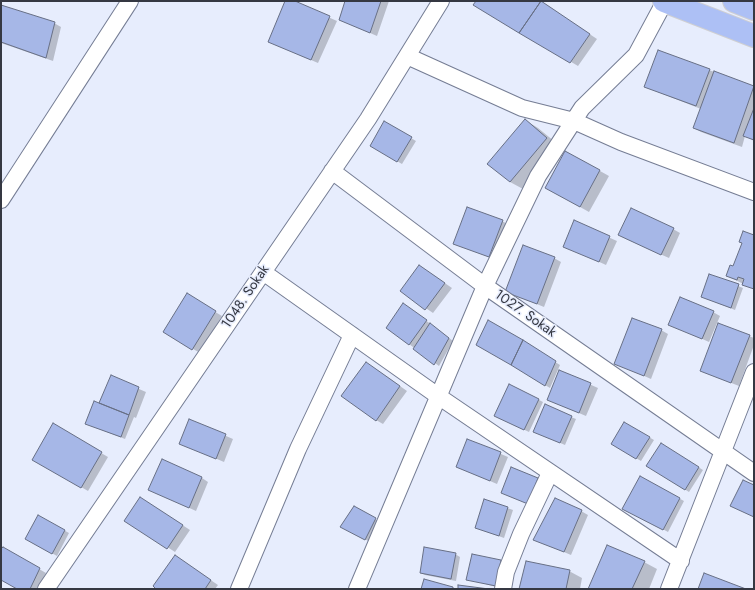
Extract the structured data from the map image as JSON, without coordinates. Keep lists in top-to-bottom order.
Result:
{
  "streets": {
    "street": ["1048. Sokak", "1027. Sokak"]
  },
  "crossings": [
    ["1048. Sokak", "1027. Sokak"]
  ]
}
